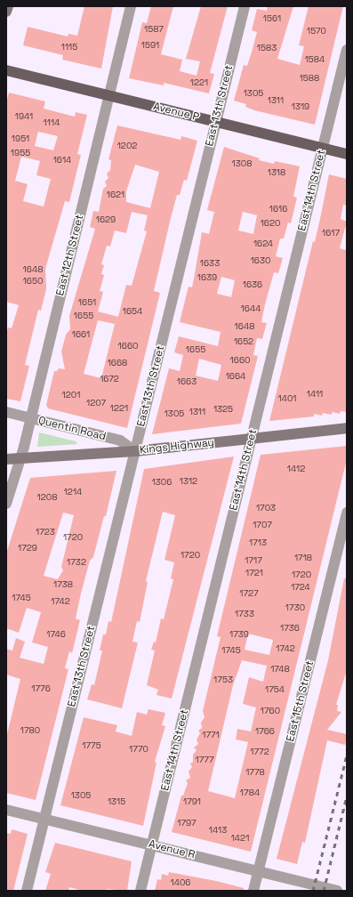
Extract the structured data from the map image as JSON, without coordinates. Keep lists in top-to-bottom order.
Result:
{
  "streets": {
    "main road": ["Avenue P"],
    "street": [
      "East 13th Street",
      "East 14th Street",
      "East 12th Street",
      "Quentin Road",
      "Kings Highway",
      "East 15th Street",
      "Avenue R"
    ]
  },
  "crossings": [
    ["East 13th Street", "Avenue P"],
    ["East 13th Street", "Quentin Road"],
    ["East 13th Street", "Kings Highway"],
    ["East 13th Street", "Avenue R"],
    ["Avenue P", "East 14th Street"],
    ["Avenue P", "East 12th Street"],
    ["East 14th Street", "Kings Highway"],
    ["East 14th Street", "Avenue R"],
    ["East 12th Street", "Quentin Road"],
    ["East 12th Street", "Kings Highway"],
    ["Quentin Road", "Kings Highway"],
    ["East 15th Street", "Avenue R"]
  ],
  "house_numbers": [
    "1561",
    "1587",
    "1570",
    "1591",
    "1115",
    "1583",
    "1584",
    "1588",
    "1221",
    "1305",
    "1311",
    "1319",
    "1941",
    "1114",
    "1951",
    "1202",
    "1955",
    "1614",
    "1308",
    "1318",
    "1621",
    "1616",
    "1629",
    "1620",
    "1617",
    "1624",
    "1630",
    "1633",
    "1648",
    "1639",
    "1650",
    "1636",
    "1651",
    "1644",
    "1654",
    "1655",
    "1648",
    "1661",
    "1652",
    "1660",
    "1655",
    "1660",
    "1668",
    "1664",
    "1672",
    "1663",
    "1411",
    "1201",
    "1401",
    "1207",
    "1221",
    "1325",
    "1311",
    "1305",
    "1412",
    "1312",
    "1306",
    "1214",
    "1208",
    "1703",
    "1707",
    "1723",
    "1720",
    "1713",
    "1729",
    "1720",
    "1718",
    "1717",
    "1732",
    "1721",
    "1720",
    "1738",
    "1724",
    "1727",
    "1745",
    "1742",
    "1730",
    "1733",
    "1736",
    "1746",
    "1739",
    "1742",
    "1745",
    "1748",
    "1753",
    "1776",
    "1754",
    "1760",
    "1780",
    "1766",
    "1771",
    "1775",
    "1770",
    "1772",
    "1777",
    "1778",
    "1784",
    "1305",
    "1315",
    "1791",
    "1797",
    "1413",
    "1421",
    "1406"
  ]
}
